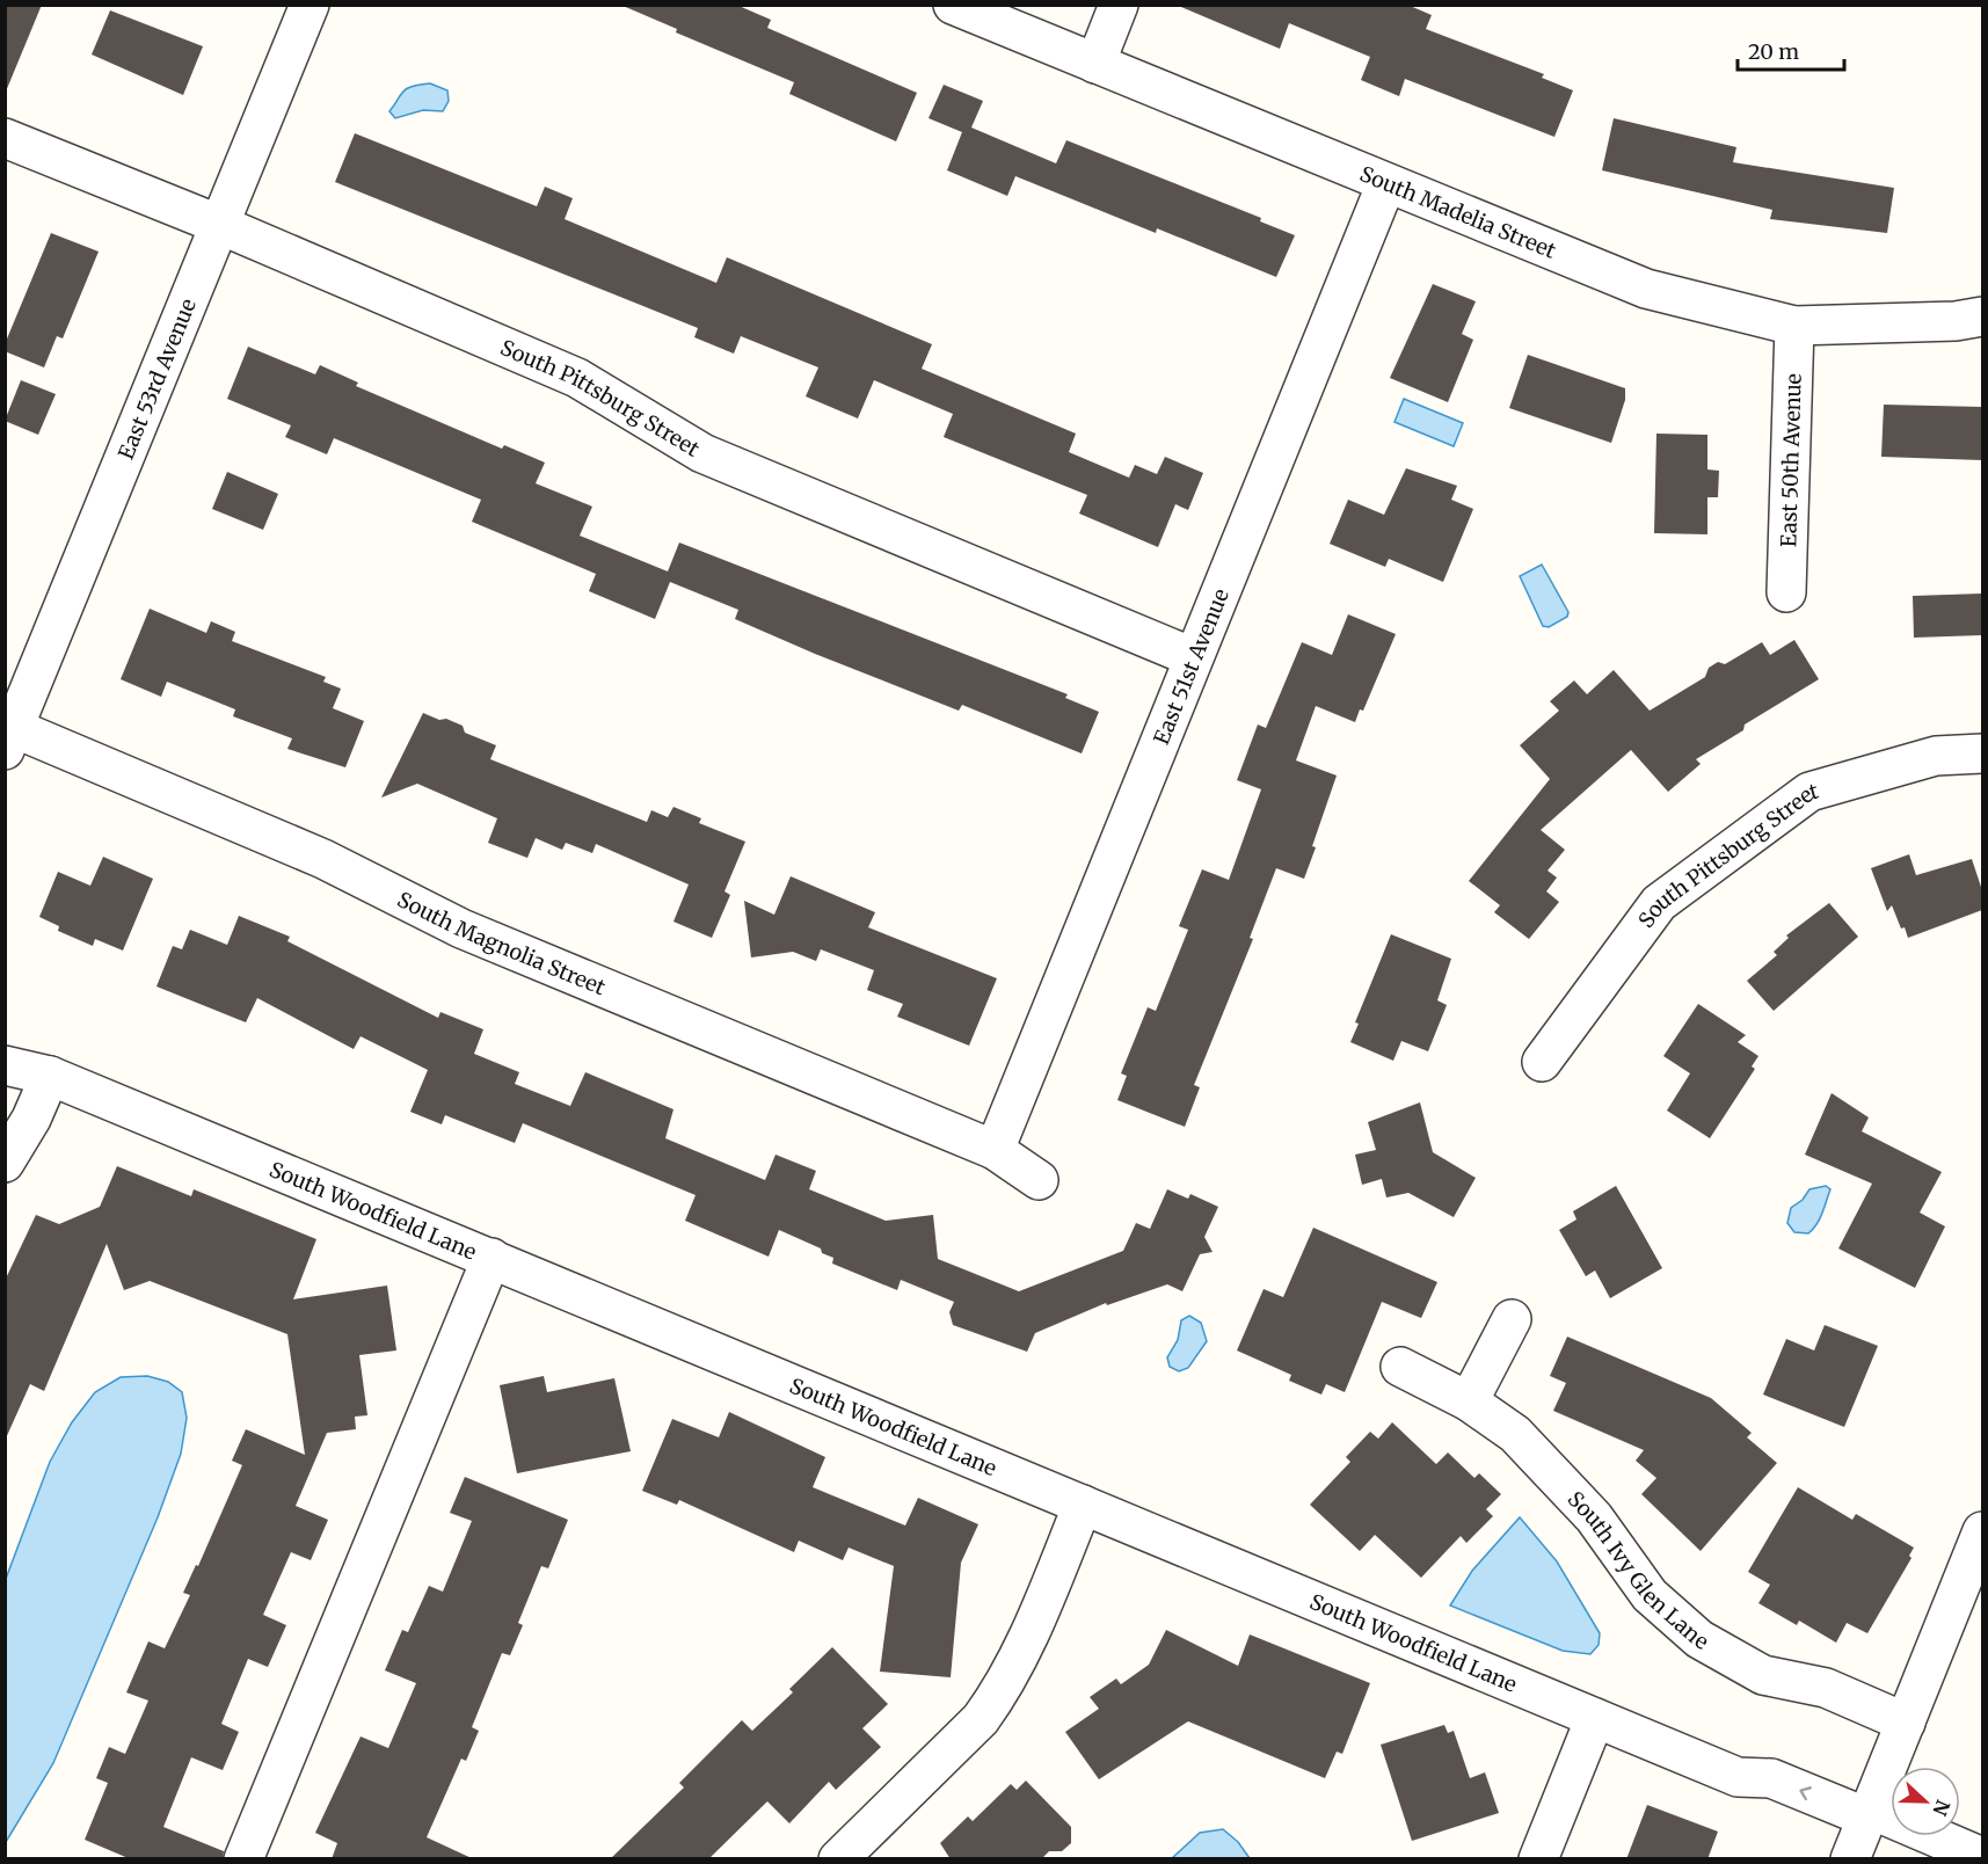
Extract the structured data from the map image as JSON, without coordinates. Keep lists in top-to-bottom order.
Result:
{
  "streets": {
    "street": [
      "South Madelia Street",
      "East 53rd Avenue",
      "South Pittsburg Street",
      "East 50th Avenue",
      "East 51st Avenue",
      "South Magnolia Street",
      "South Woodfield Lane",
      "South Ivy Glen Lane"
    ]
  },
  "crossings": [
    ["South Madelia Street", "East 50th Avenue"],
    ["South Madelia Street", "East 51st Avenue"],
    ["East 53rd Avenue", "South Pittsburg Street"],
    ["East 53rd Avenue", "South Magnolia Street"],
    ["South Pittsburg Street", "East 51st Avenue"],
    ["East 51st Avenue", "South Magnolia Street"]
  ],
  "scale_bar": "20 m",
  "north": "right"
}
